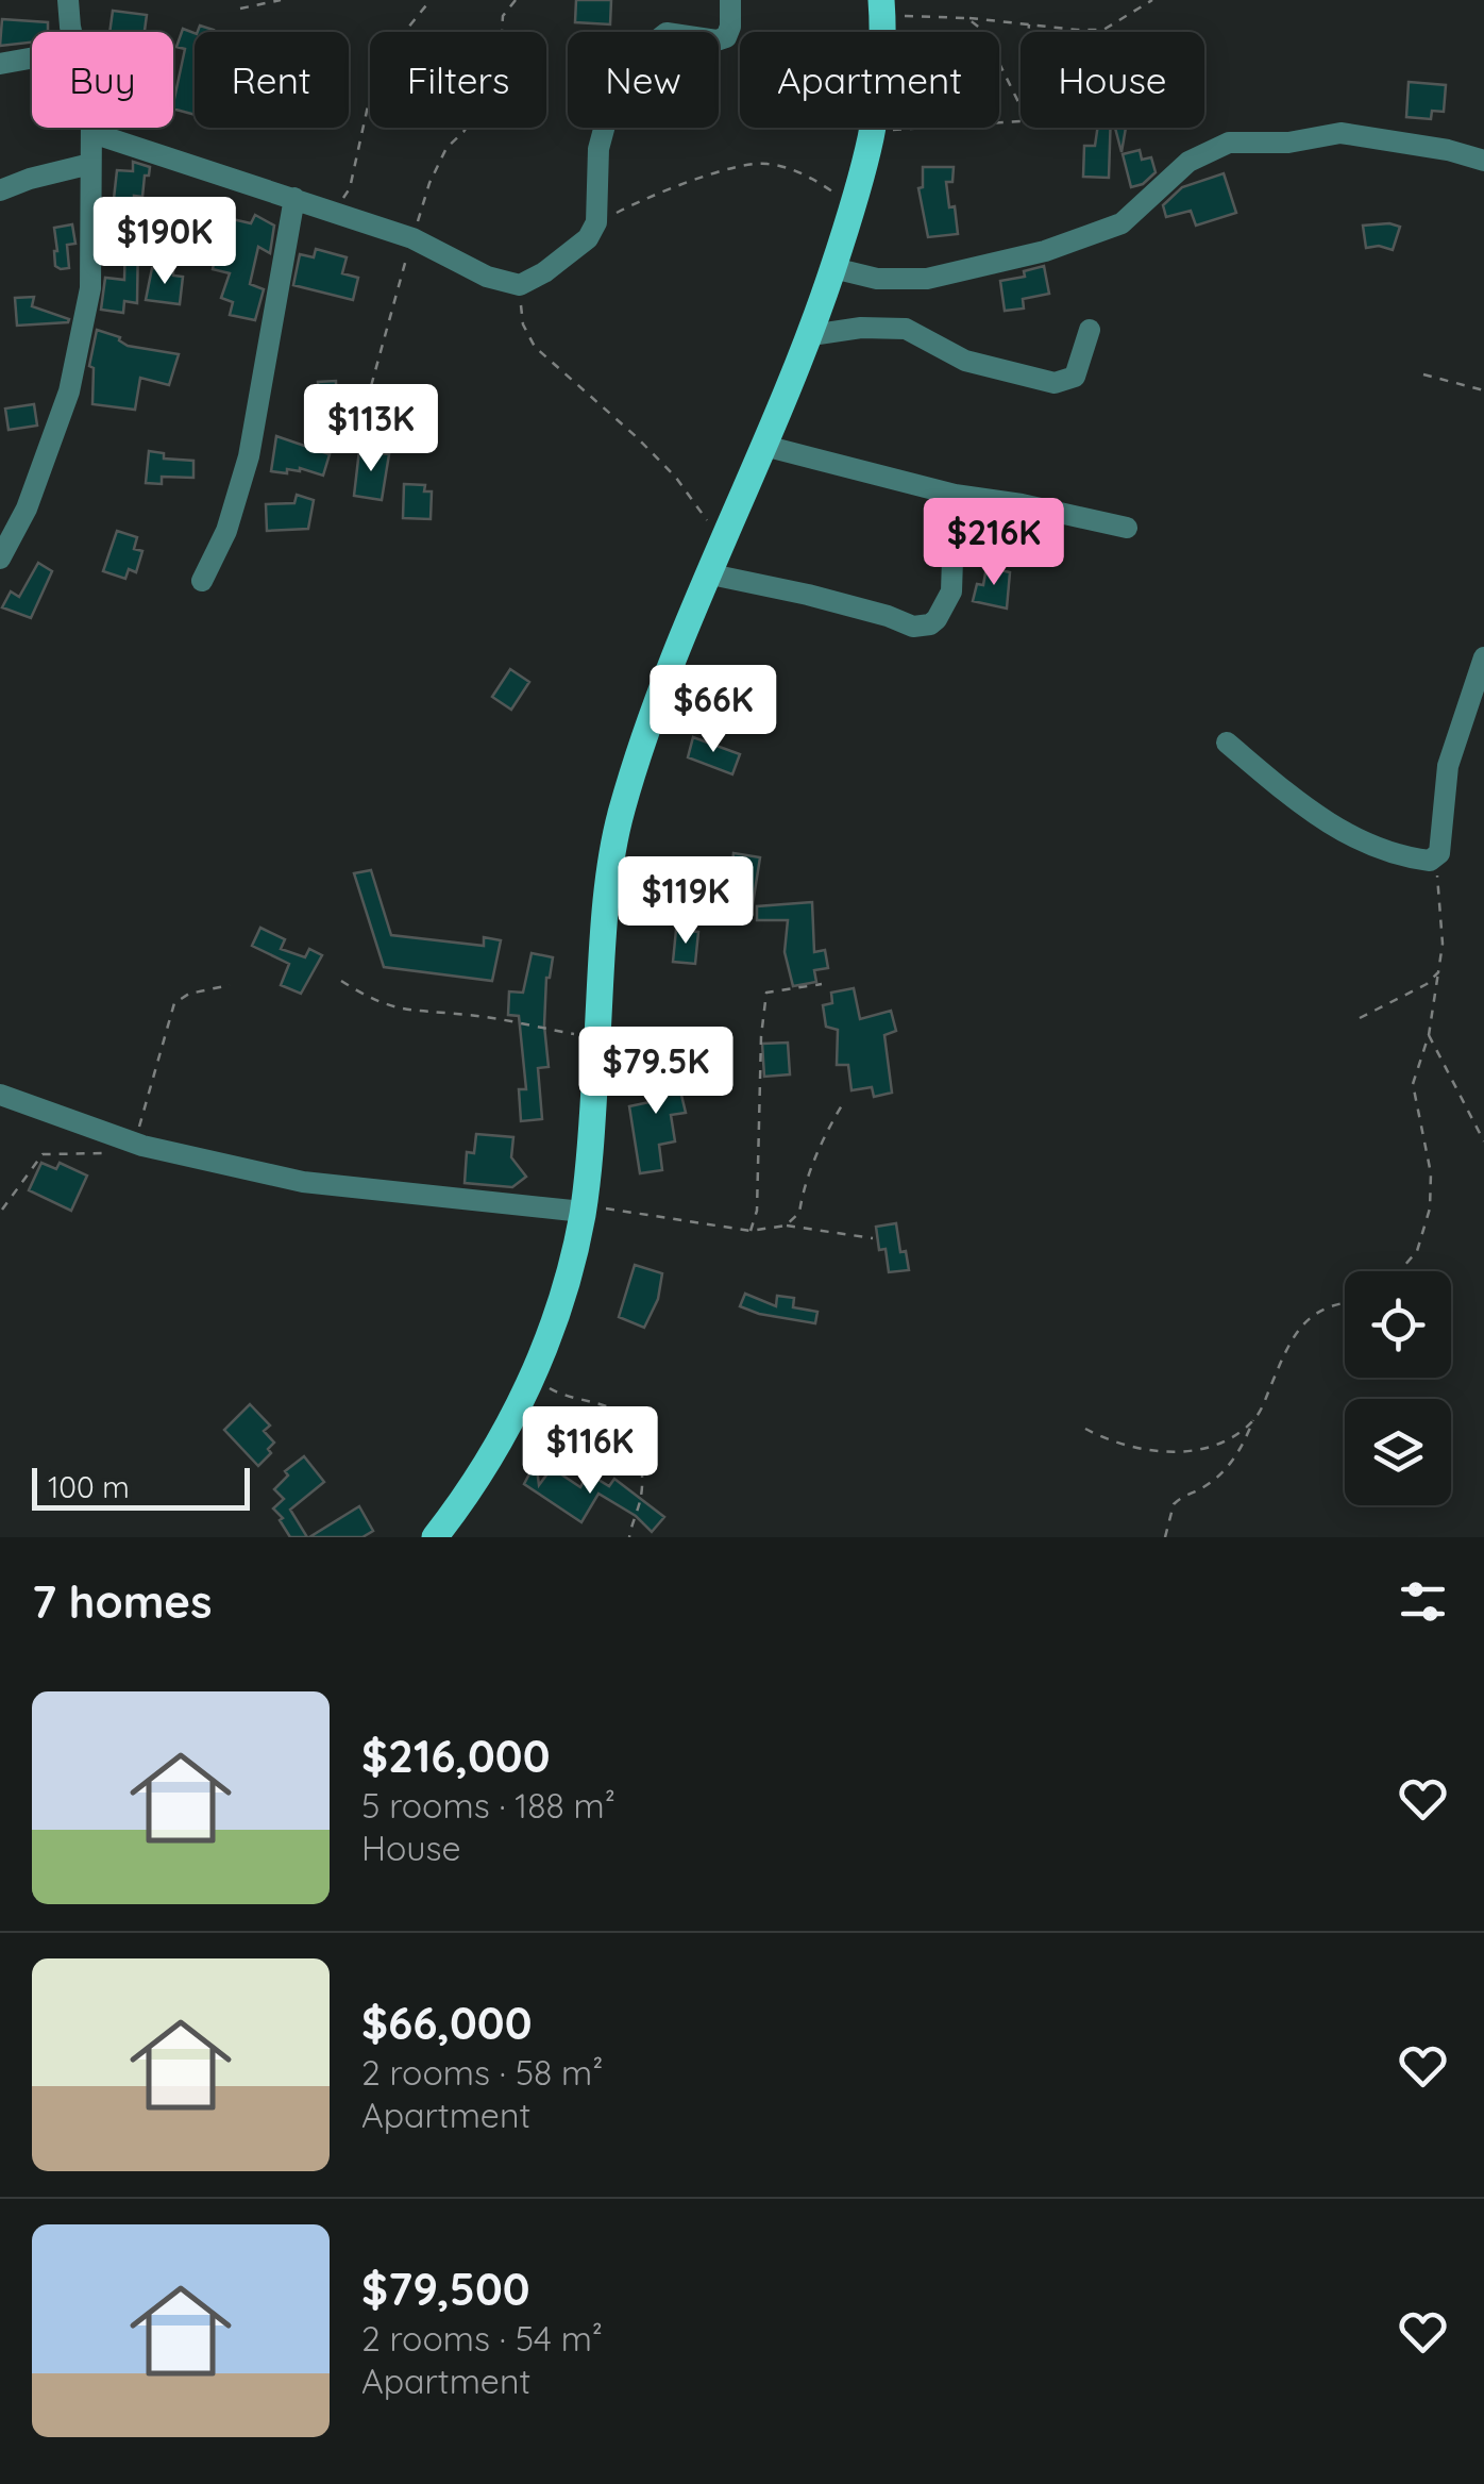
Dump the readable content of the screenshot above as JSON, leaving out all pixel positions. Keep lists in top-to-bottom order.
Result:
{
  "scale_bar": "100 m",
  "page": {
    "chip": [
      "Buy",
      "Rent",
      "Filters",
      "New",
      "Apartment",
      "House"
    ],
    "price": [
      "$190K",
      "$113K",
      "$216K",
      "$66K",
      "$119K",
      "$79.5K",
      "$116K"
    ],
    "scale": "100 m",
    "heading": "7 homes",
    "list": [
      {
        "name": "$216,000",
        "note": "5 rooms · 188 m² · House"
      },
      {
        "name": "$66,000",
        "note": "2 rooms · 58 m² · Apartment"
      },
      {
        "name": "$79,500",
        "note": "2 rooms · 54 m² · Apartment"
      }
    ]
  }
}
